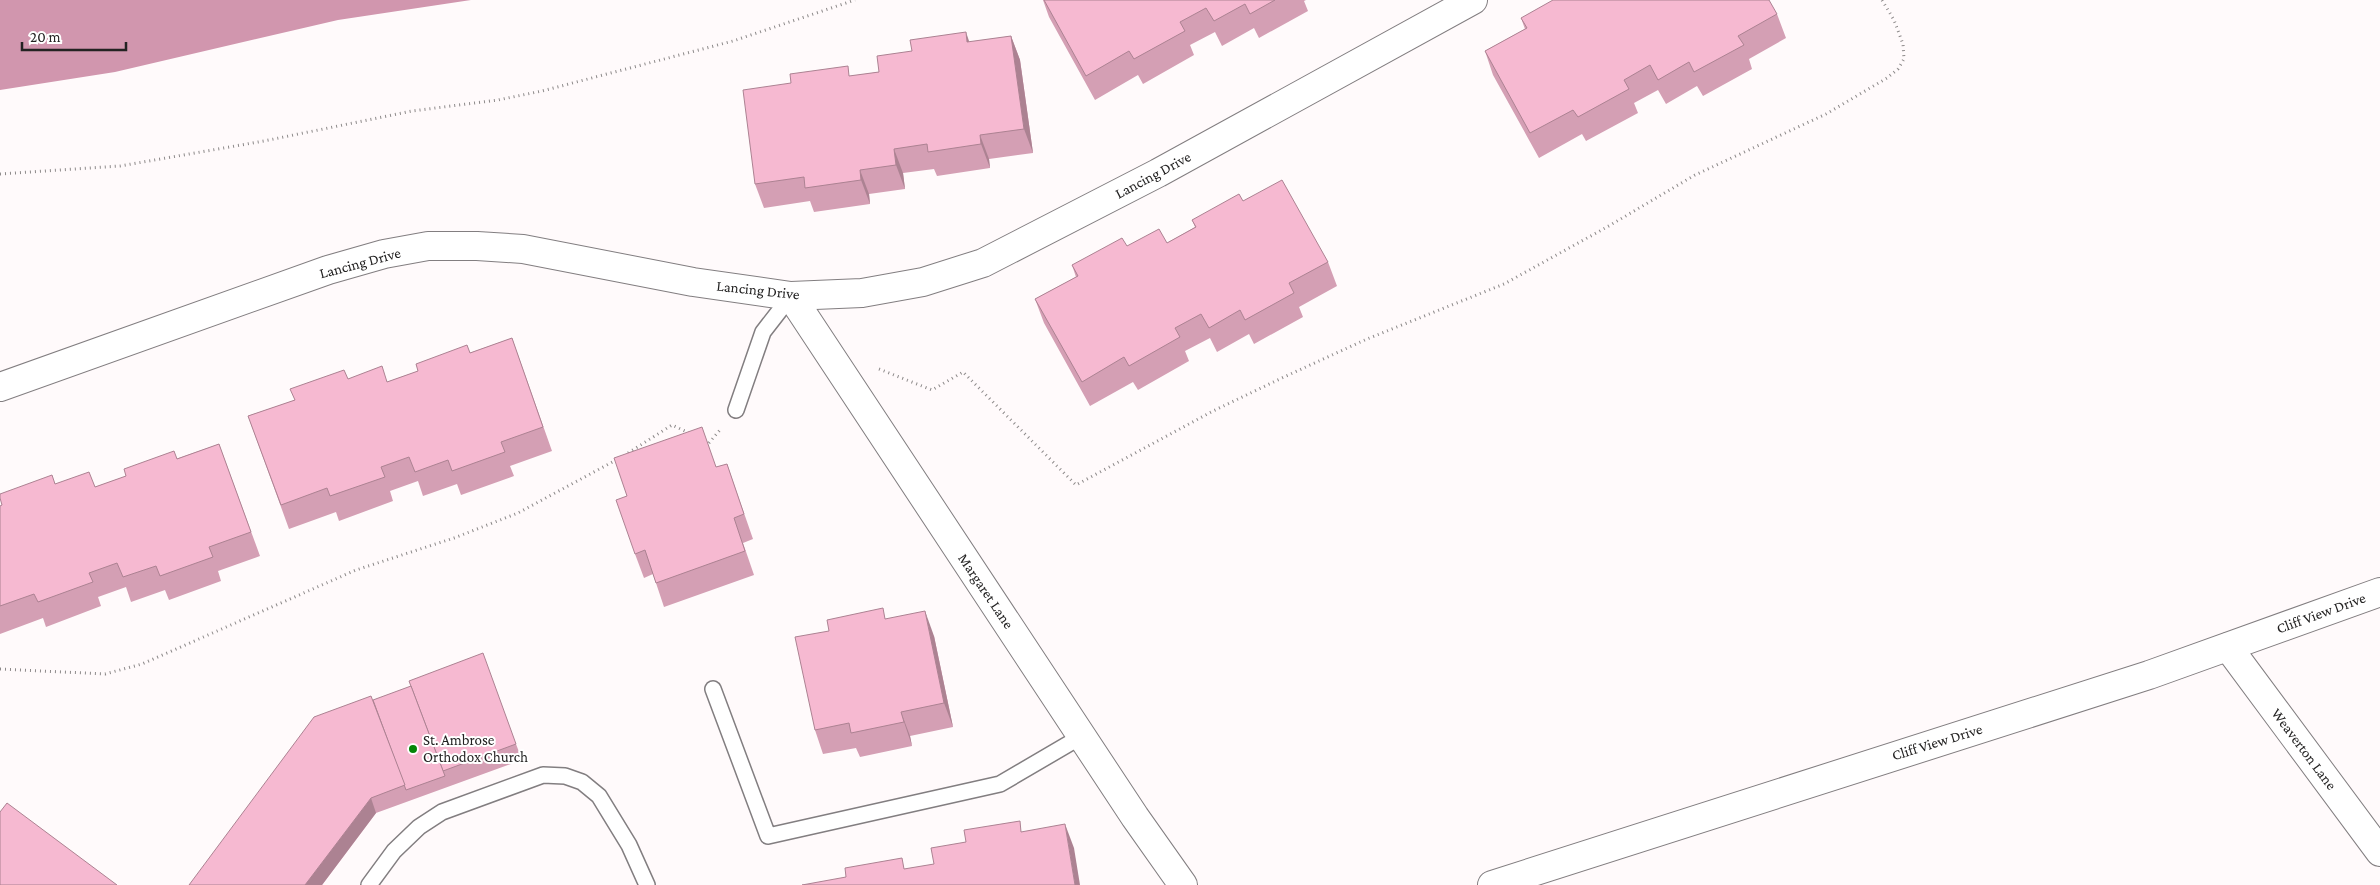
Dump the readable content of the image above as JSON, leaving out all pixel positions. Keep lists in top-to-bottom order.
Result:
{
  "streets": {
    "street": [
      "Lancing Drive",
      "Margaret Lane",
      "Cliff View Drive",
      "Weaverton Lane"
    ]
  },
  "crossings": [
    ["Lancing Drive", "Margaret Lane"],
    ["Cliff View Drive", "Weaverton Lane"]
  ],
  "places": ["St. Ambrose Orthodox Church"],
  "scale_bar": "20 m"
}
